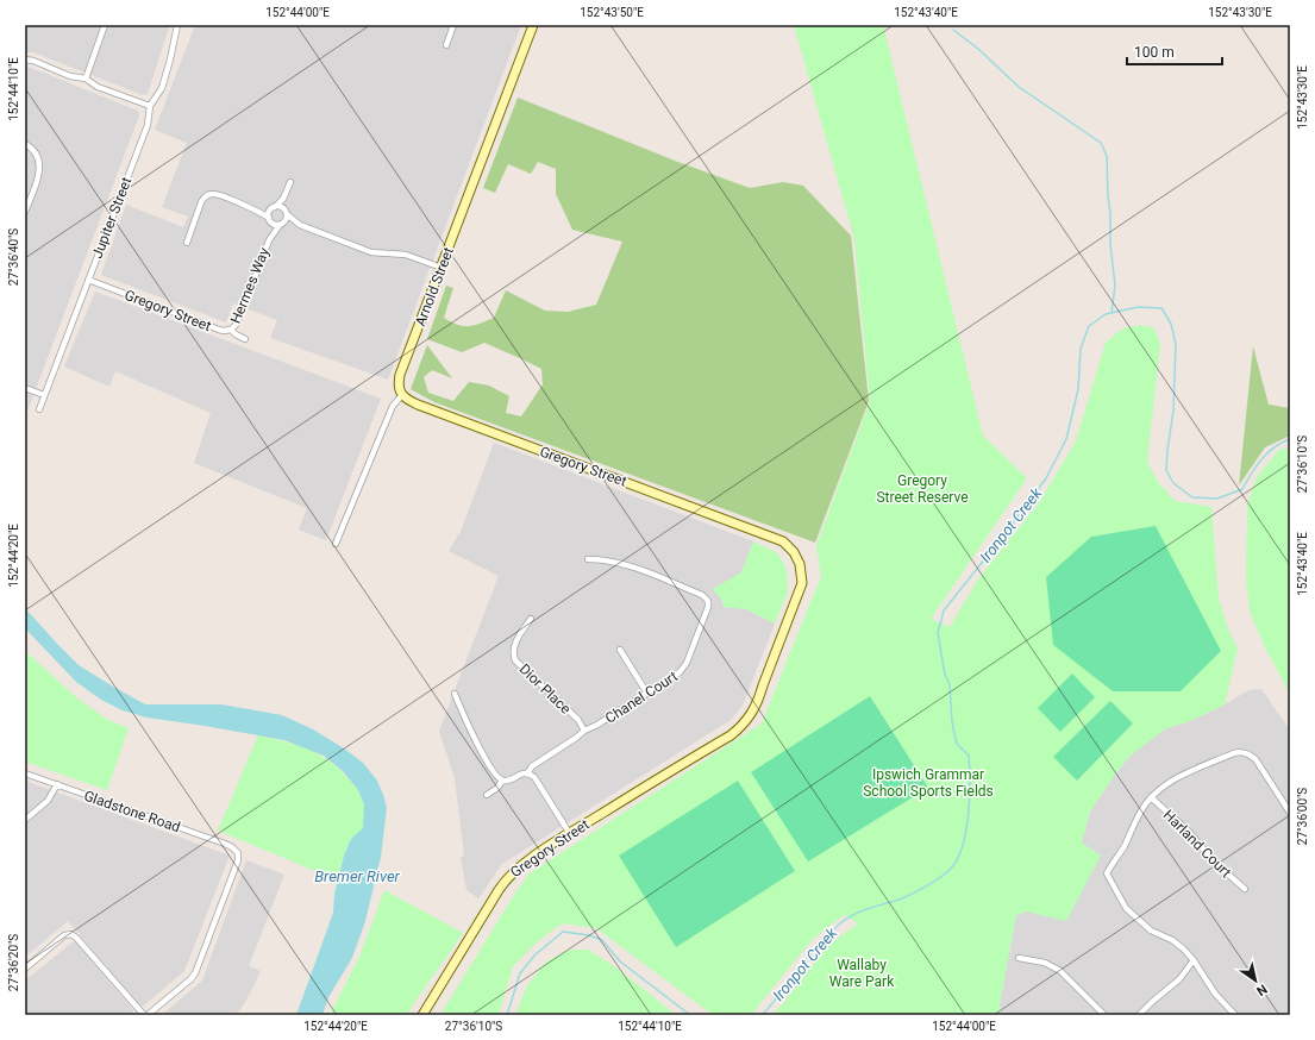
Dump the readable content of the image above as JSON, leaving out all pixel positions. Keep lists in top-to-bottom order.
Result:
{
  "streets": {
    "main road": ["Arnold Street", "Gregory Street"],
    "street": [
      "Jupiter Street",
      "Hermes Way",
      "Dior Place",
      "Chanel Court",
      "Gladstone Road",
      "Harland Court"
    ]
  },
  "crossings": [
    ["Jupiter Street", "Gregory Street"],
    ["Hermes Way", "Gregory Street"],
    ["Arnold Street", "Gregory Street"],
    ["Dior Place", "Chanel Court"]
  ],
  "water": ["Ironpot Creek", "Bremer River"],
  "parks": ["Gregory Street Reserve", "Ipswich Grammar School Sports Fields", "Wallaby Ware Park"],
  "scale_bar": "100 m",
  "north": "bottom right",
  "coordinates": [
    "152°44'00\"E",
    "152°43'50\"E",
    "152°43'40\"E",
    "152°43'30\"E",
    "152°44'10\"E",
    "27°36'40\"S",
    "27°36'10\"S",
    "152°44'20\"E",
    "27°36'00\"S",
    "27°36'20\"S"
  ]
}
